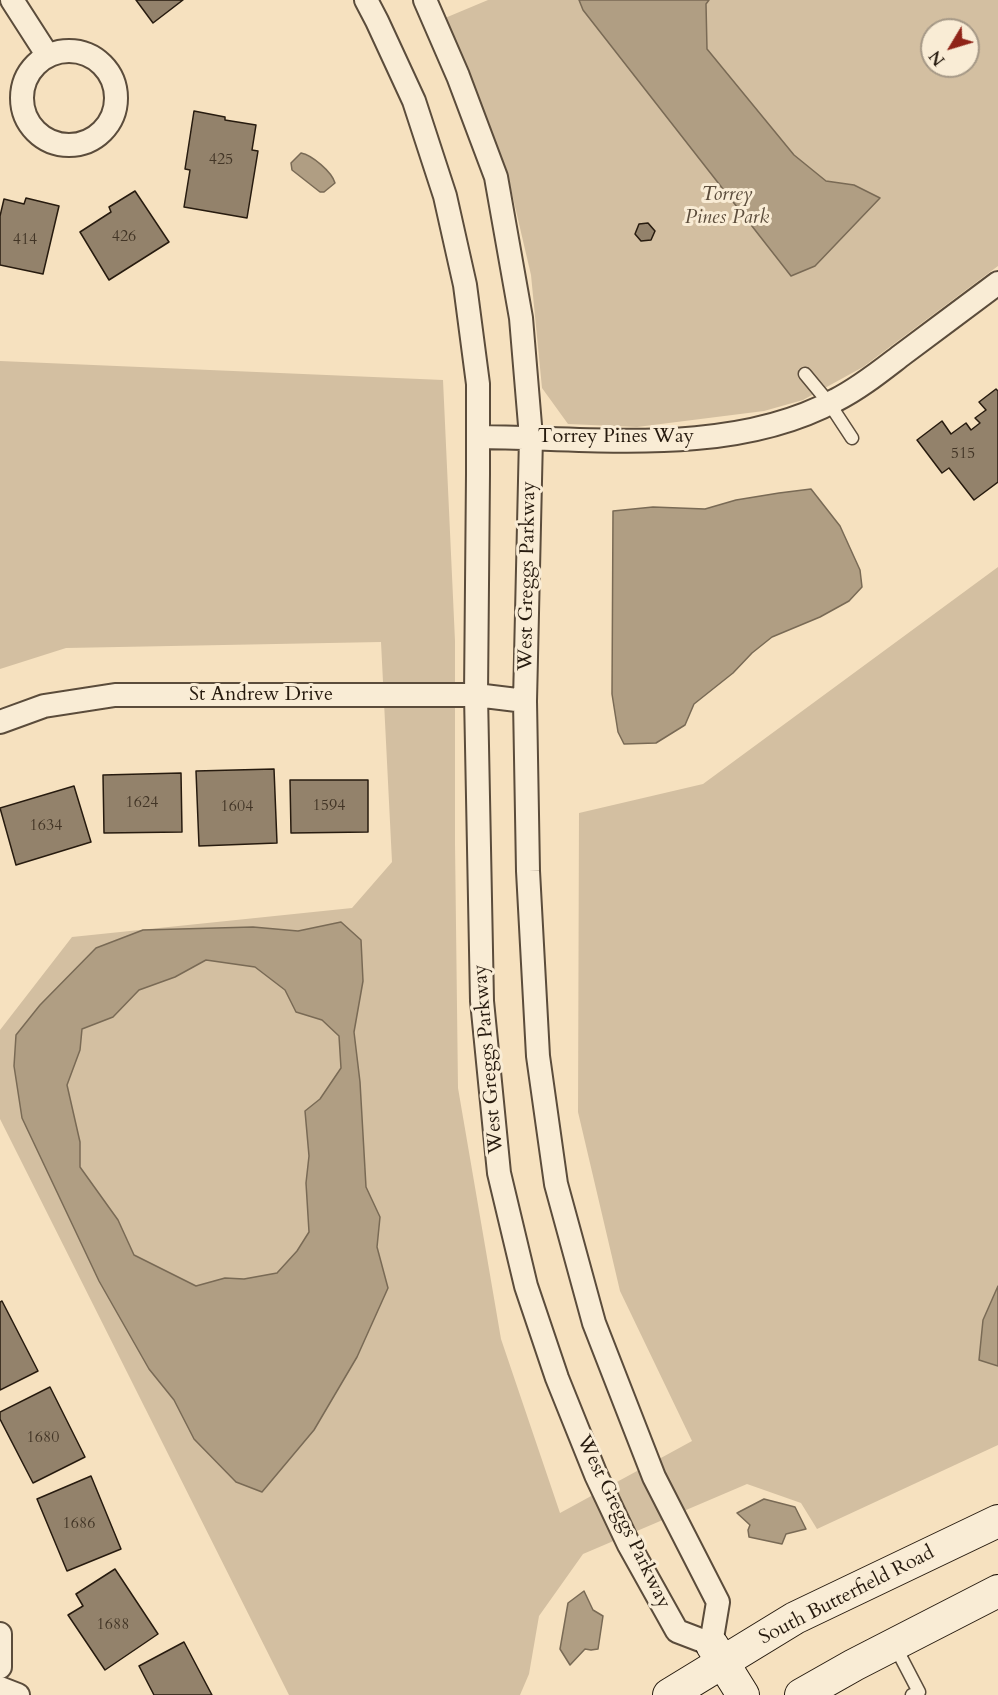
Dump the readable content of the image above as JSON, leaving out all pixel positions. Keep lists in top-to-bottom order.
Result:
{
  "streets": {
    "main road": ["South Butterfield Road"],
    "street": ["Torrey Pines Way", "West Greggs Parkway", "St Andrew Drive"]
  },
  "crossings": [
    ["Torrey Pines Way", "West Greggs Parkway"],
    ["West Greggs Parkway", "St Andrew Drive"],
    ["West Greggs Parkway", "South Butterfield Road"]
  ],
  "parks": ["Torrey Pines Park"],
  "house_numbers": [
    "425",
    "426",
    "414",
    "515",
    "1624",
    "1594",
    "1604",
    "1634",
    "1680",
    "1686",
    "1688"
  ],
  "north": "bottom left"
}
